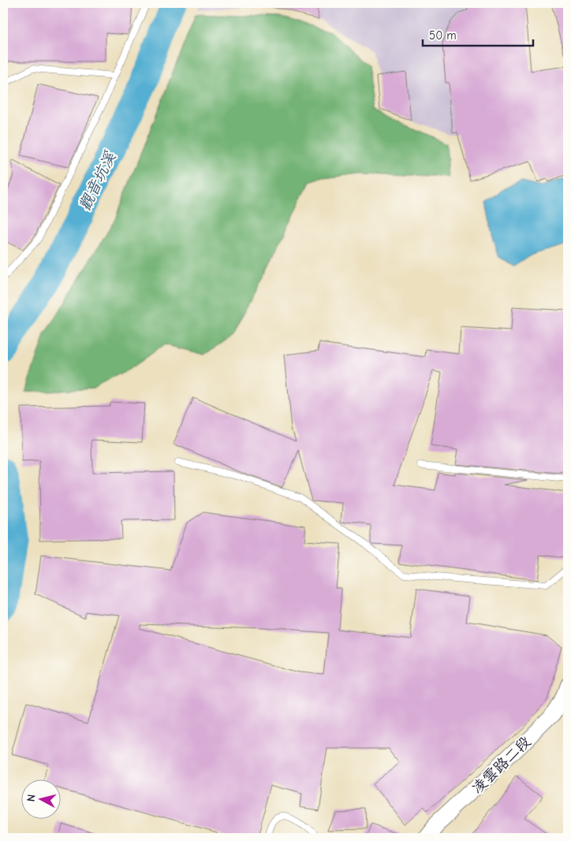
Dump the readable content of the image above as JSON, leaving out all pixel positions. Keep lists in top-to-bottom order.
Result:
{
  "streets": {
    "street": ["凌雲路二段"]
  },
  "water": ["觀音坑溪"],
  "scale_bar": "50 m",
  "north": "left"
}
